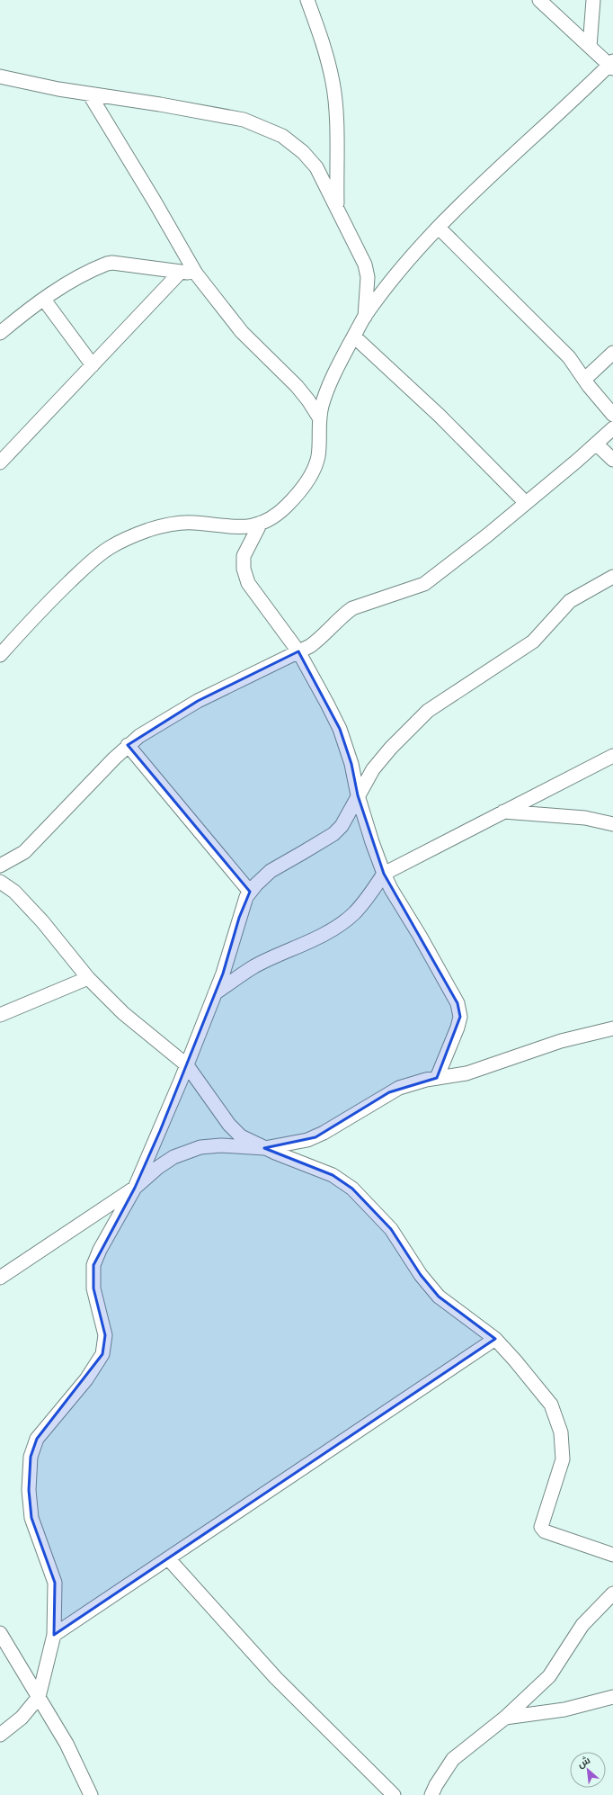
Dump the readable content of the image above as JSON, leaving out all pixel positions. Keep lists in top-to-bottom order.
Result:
{
  "north": "top left"
}
